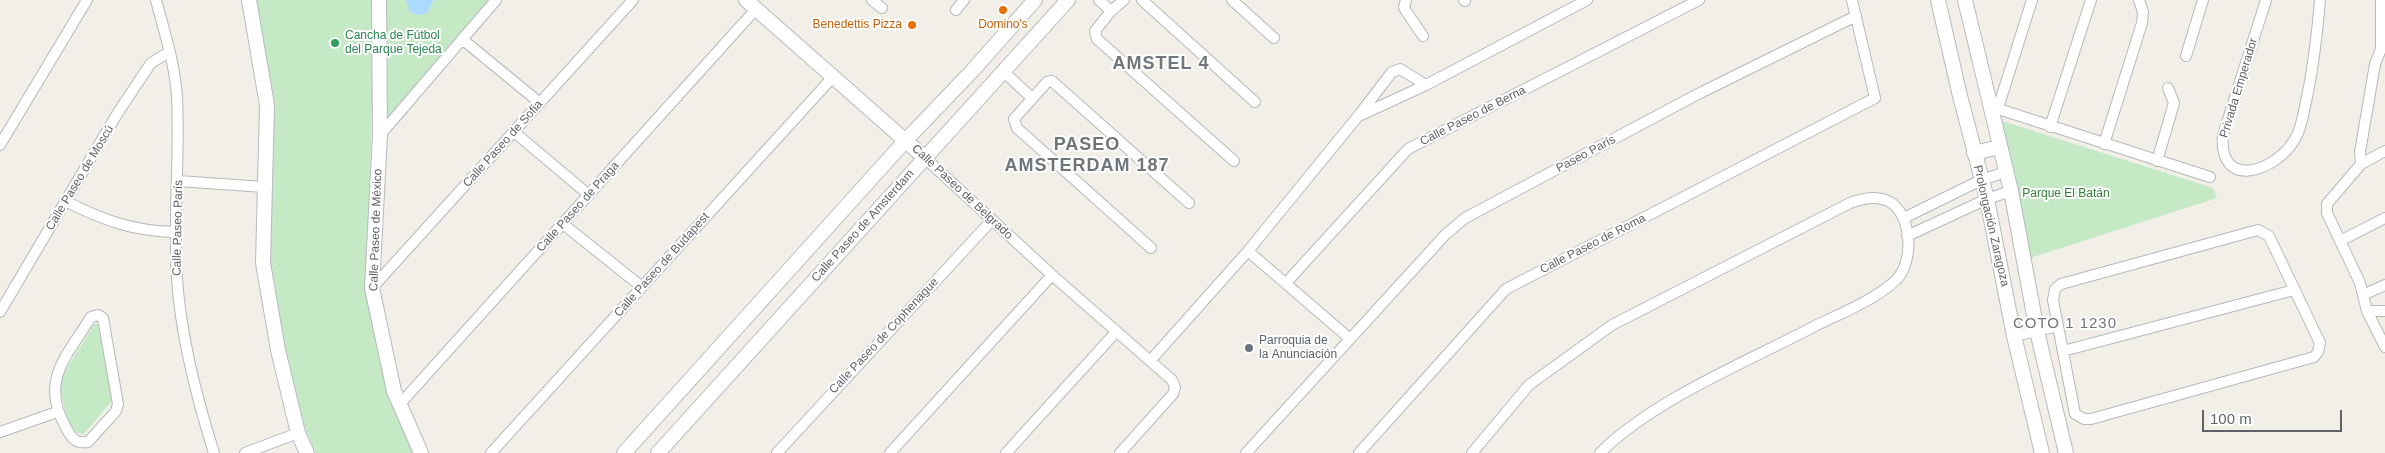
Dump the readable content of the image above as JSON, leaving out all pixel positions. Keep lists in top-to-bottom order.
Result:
{
  "streets": {
    "main road": [
      "Calle Paseo de Belgrado",
      "Calle Paseo de Amsterdam",
      "Prolongación Zaragoza",
      "Calle Paseo de México"
    ],
    "street": [
      "Privada Emperador",
      "Calle Paseo de Berna",
      "Calle Paseo de Sofia",
      "Paseo París",
      "Calle Paseo de Moscú",
      "Calle Paseo de Praga",
      "Calle Paseo París",
      "Calle Paseo de Roma",
      "Calle Paseo de Budapest",
      "Calle Paseo de Cophenague"
    ]
  },
  "crossings": [
    ["Calle Paseo de Sofia", "Calle Paseo de México"],
    ["Paseo París", "Calle Paseo de Roma"],
    ["Calle Paseo de Moscú", "Calle Paseo París"],
    ["Calle Paseo de Belgrado", "Calle Paseo de Praga"],
    ["Calle Paseo de Belgrado", "Calle Paseo de Amsterdam"],
    ["Calle Paseo de Belgrado", "Calle Paseo de Budapest"],
    ["Calle Paseo de Belgrado", "Calle Paseo de Cophenague"],
    ["Calle Paseo de Praga", "Calle Paseo de México"]
  ],
  "districts": ["AMSTEL 4", "PASEO AMSTERDAM 187", "COTO 1 1230"],
  "parks": ["Parque El Batán"],
  "places": [
    "Domino's",
    "Benedettis Pizza",
    "Cancha de Fútbol del Parque Tejeda",
    "Parroquia de la Anunciación"
  ],
  "scale_bar": "100 m"
}
